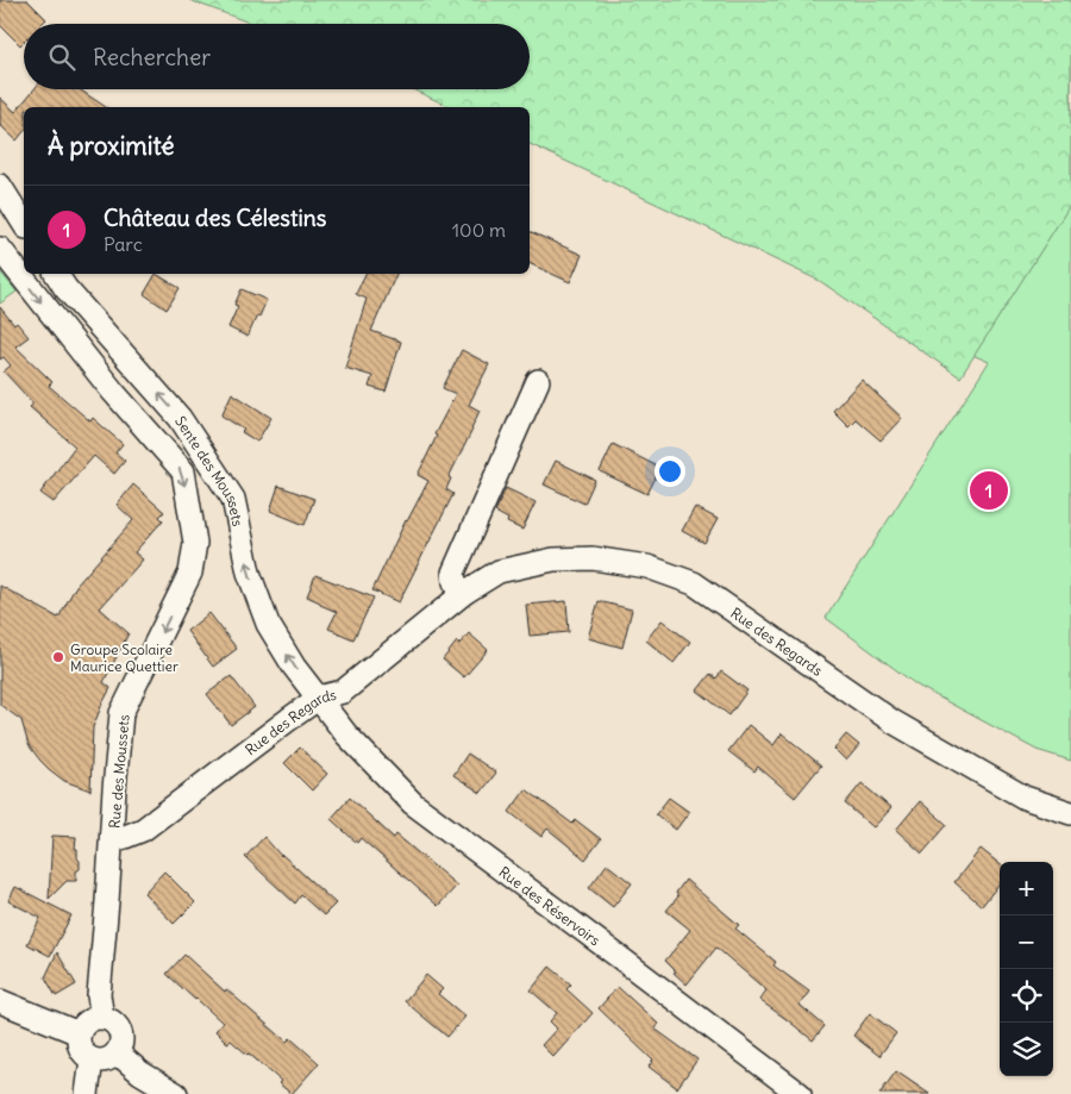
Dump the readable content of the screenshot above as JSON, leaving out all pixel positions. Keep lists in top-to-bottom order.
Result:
{
  "streets": {
    "street": [
      "Sente des Moussets",
      "Rue des Regards",
      "Rue des Moussets",
      "Rue des Réservoirs"
    ]
  },
  "crossings": [
    ["Sente des Moussets", "Rue des Regards"],
    ["Sente des Moussets", "Rue des Réservoirs"],
    ["Rue des Regards", "Rue des Moussets"],
    ["Rue des Regards", "Rue des Réservoirs"]
  ],
  "one_way": ["Sente des Moussets", "Rue des Moussets"],
  "places": ["Groupe Scolaire Maurice Quettier"],
  "page": {
    "search": "Rechercher",
    "heading": "À proximité",
    "list": [
      {
        "mark": "1",
        "name": "Château des Célestins",
        "note": "Parc",
        "value": "100 m"
      }
    ],
    "pins": "1",
    "map_buttons": ["+", "−"]
  }
}
